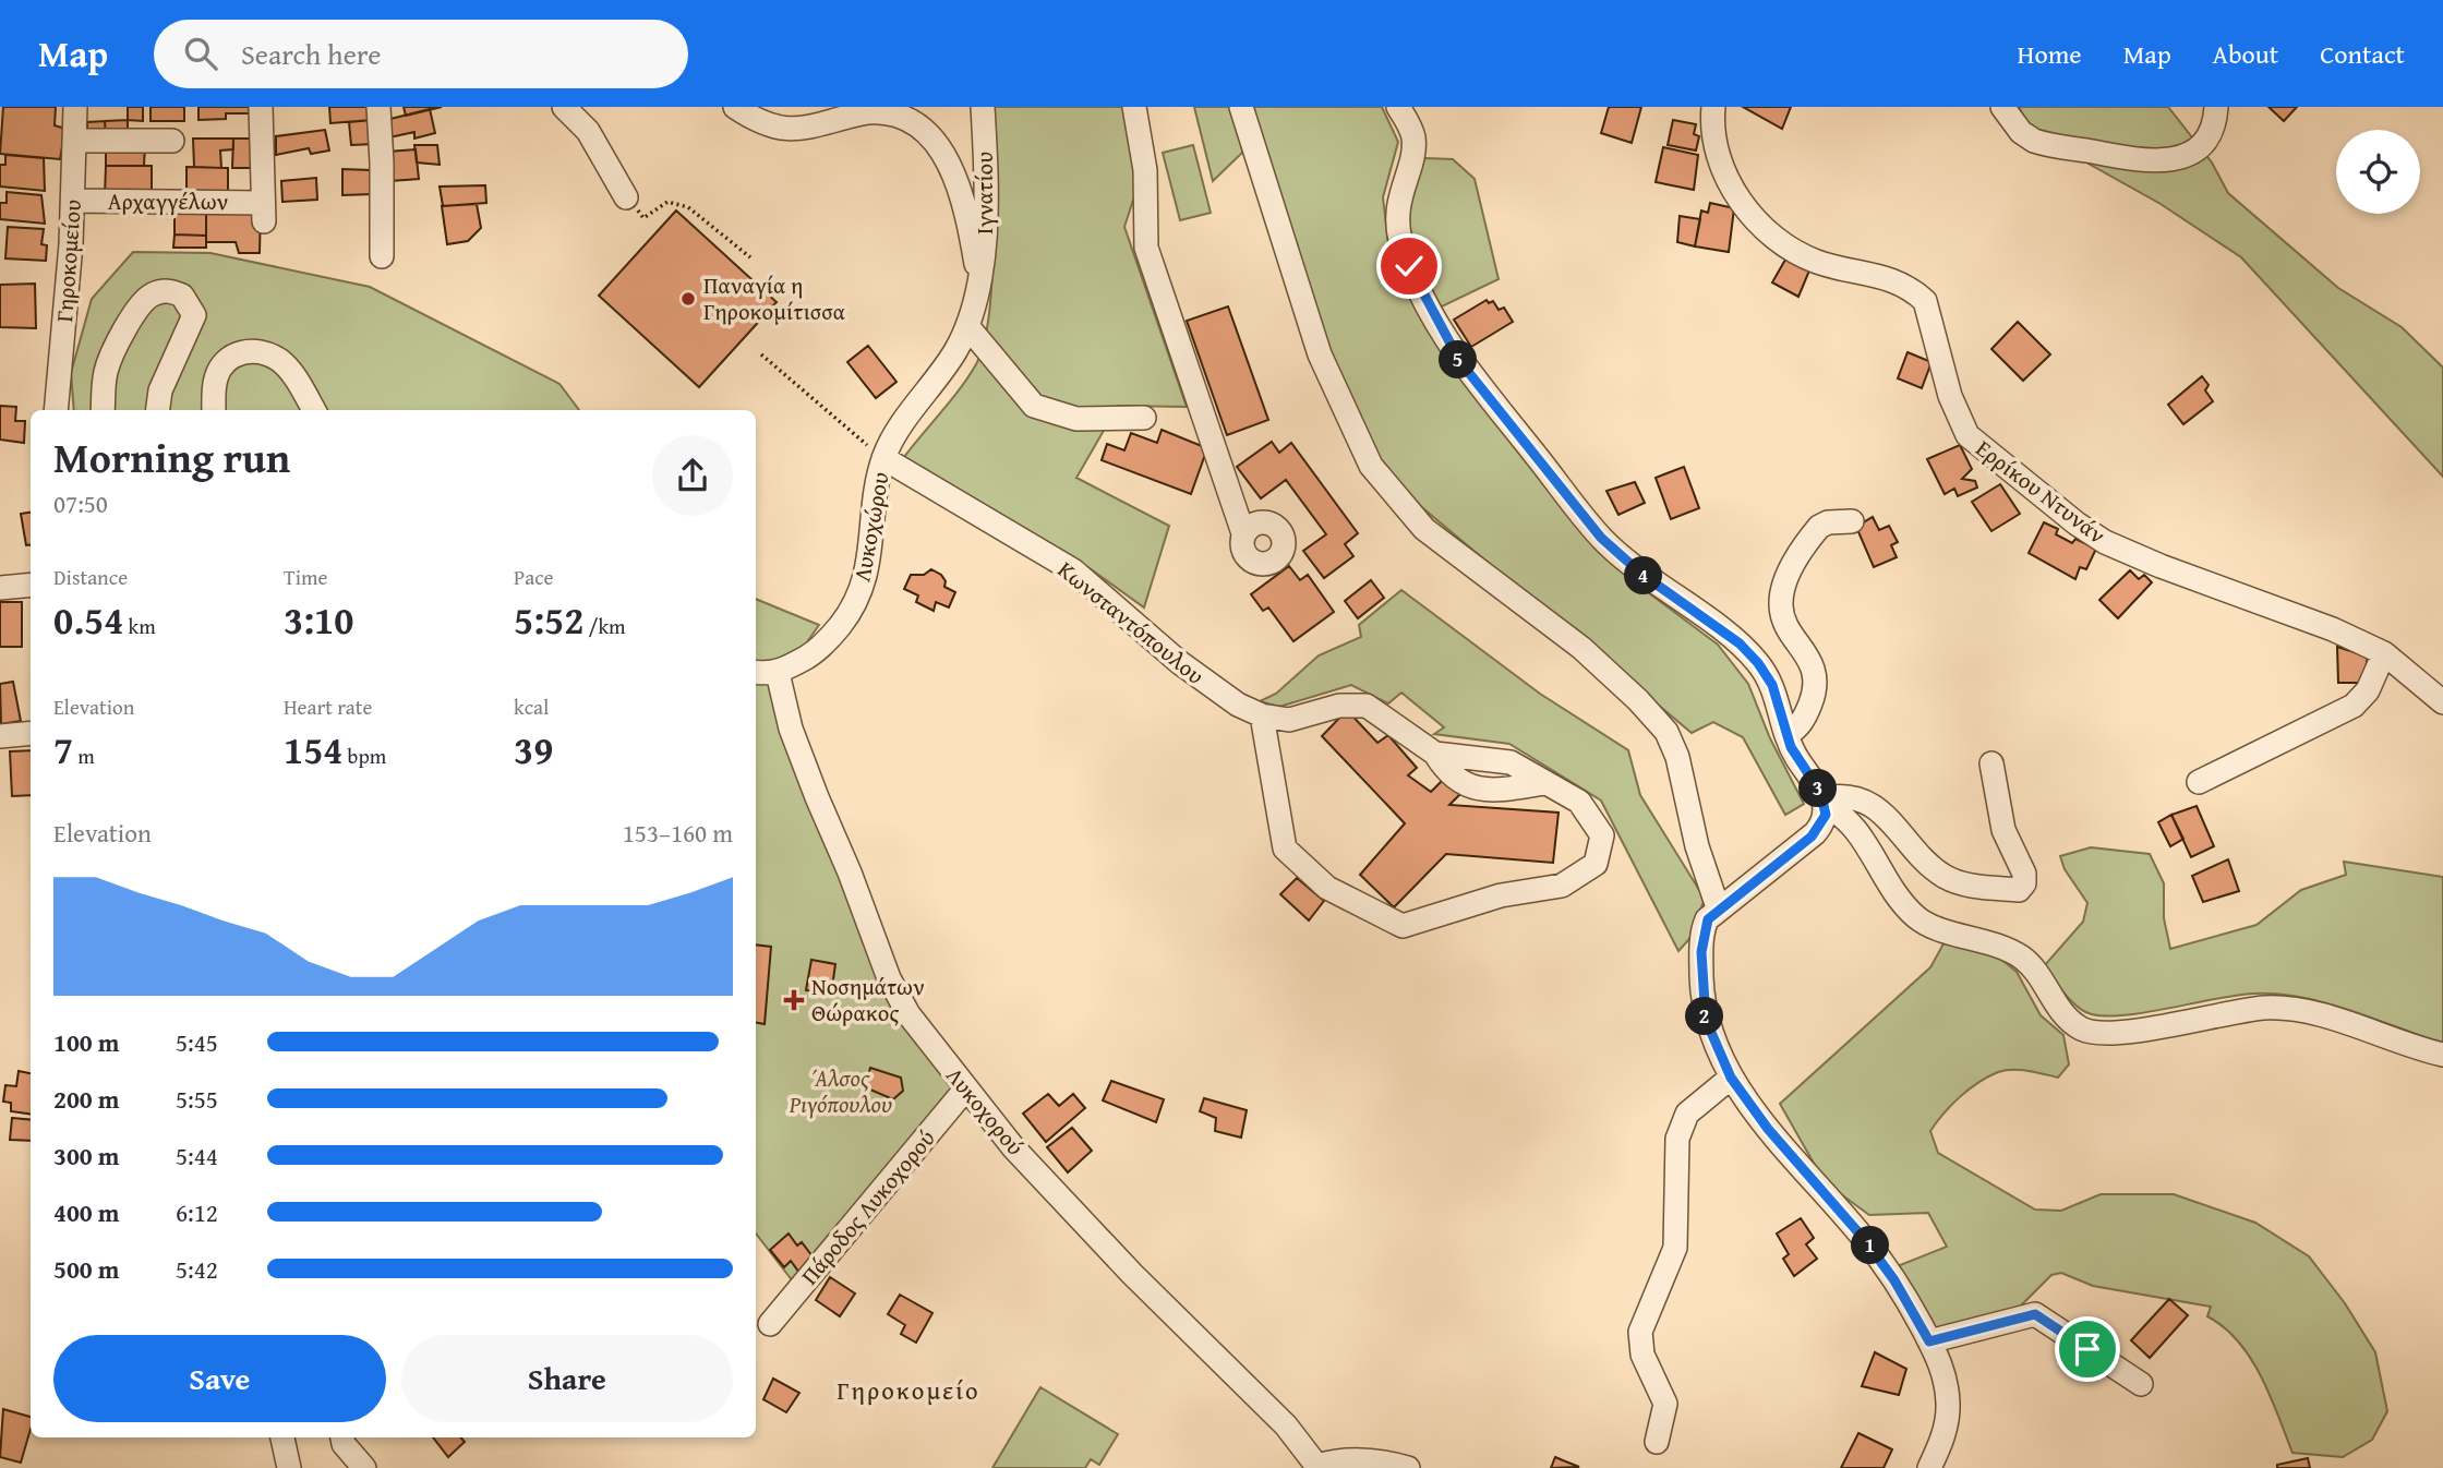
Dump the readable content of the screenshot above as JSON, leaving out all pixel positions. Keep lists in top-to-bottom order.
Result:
{
  "streets": {
    "street": [
      "Ιγνατίου",
      "Αρχαγγέλων",
      "Γηροκομείου",
      "Ερρίκου Ντυνάν",
      "Λυκοχώρου",
      "Κωνσταντόπουλου",
      "Λυκοχορού",
      "Πάροδος Λυκοχορού"
    ]
  },
  "crossings": [
    ["Ιγνατίου", "Λυκοχώρου"],
    ["Αρχαγγέλων", "Γηροκομείου"],
    ["Λυκοχώρου", "Κωνσταντόπουλου"],
    ["Λυκοχώρου", "Λυκοχορού"],
    ["Λυκοχορού", "Πάροδος Λυκοχορού"]
  ],
  "districts": ["Γηροκομείο"],
  "parks": ["Άλσος Ριγόπουλου"],
  "places": {
    "other": ["Παναγία η Γηροκομίτισσα"],
    "health": ["Νοσημάτων Θώρακος"]
  },
  "page": {
    "header": "Map",
    "search": "Search here",
    "nav": [
      "Home",
      "Map",
      "About",
      "Contact"
    ],
    "pins": [
      "5",
      "4",
      "3",
      "2",
      "1"
    ],
    "heading": ["Morning run", "07:50"],
    "stats": [
      ["Distance", "0.54 km"],
      ["Time", "3:10"],
      ["Pace", "5:52 /km"],
      ["Elevation", "7 m"],
      ["Heart rate", "154 bpm"],
      ["kcal", "39"]
    ],
    "chart": ["Elevation", "153–160 m"],
    "list": [
      {
        "name": "100 m",
        "note": "5:45"
      },
      {
        "name": "200 m",
        "note": "5:55"
      },
      {
        "name": "300 m",
        "note": "5:44"
      },
      {
        "name": "400 m",
        "note": "6:12"
      },
      {
        "name": "500 m",
        "note": "5:42"
      }
    ],
    "buttons": ["Save", "Share"]
  }
}
